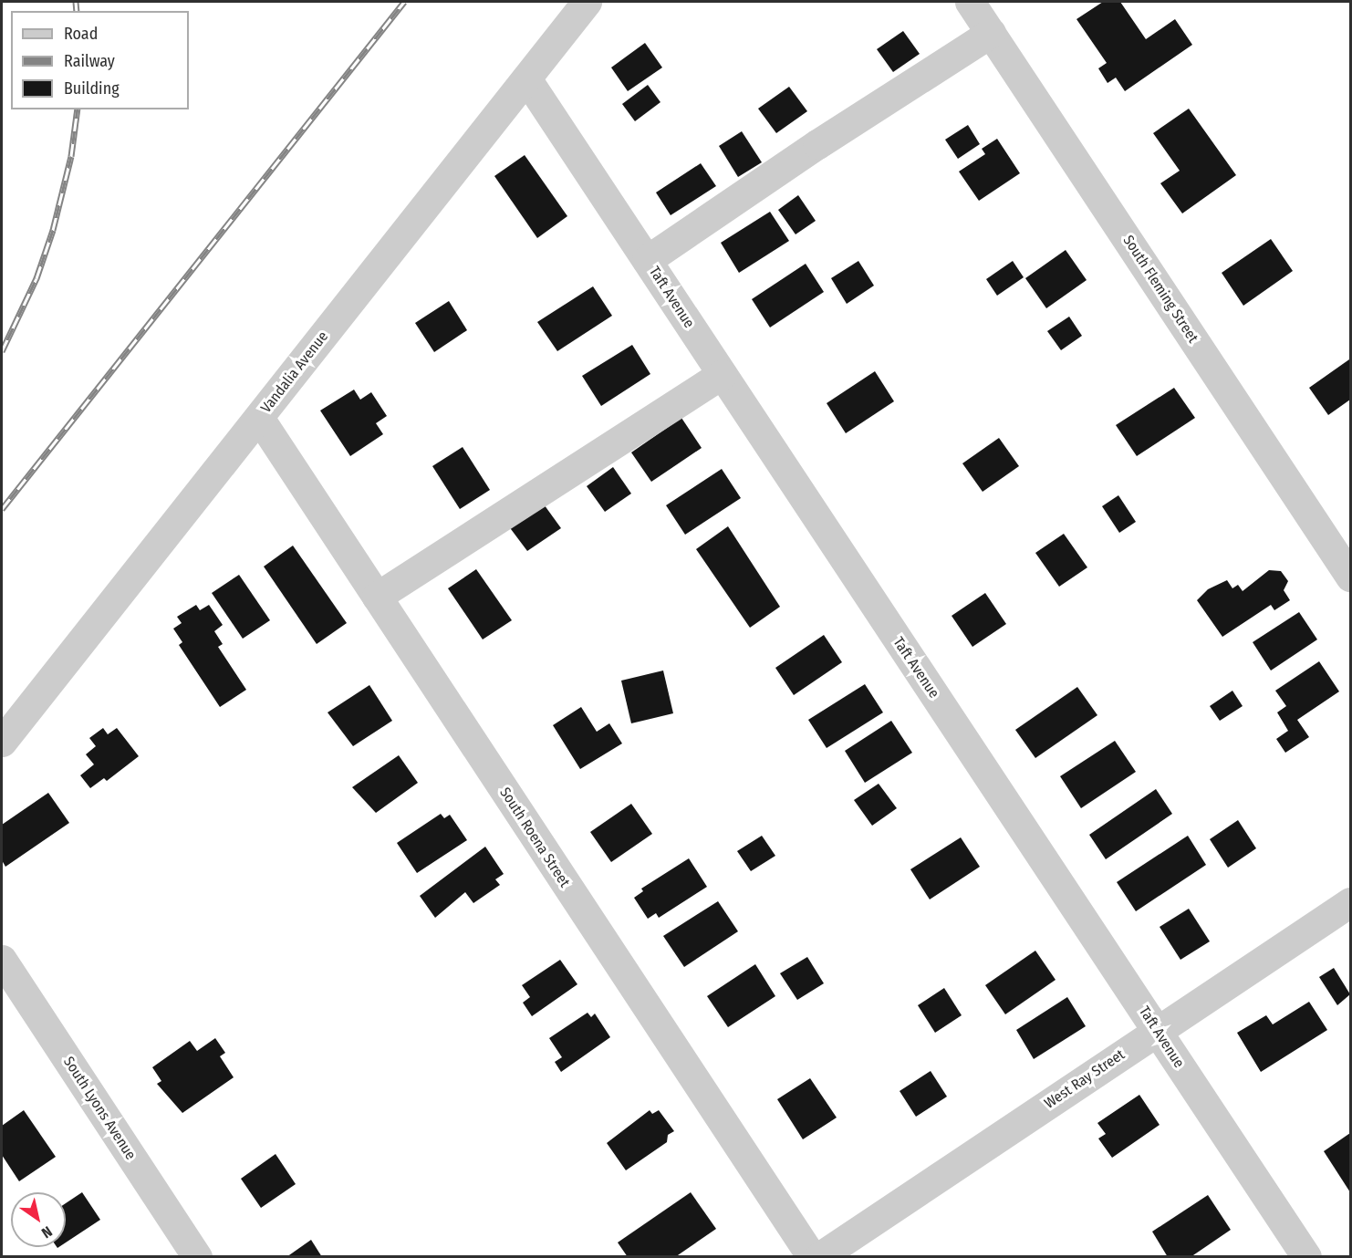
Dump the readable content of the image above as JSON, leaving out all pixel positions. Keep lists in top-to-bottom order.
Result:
{
  "streets": {
    "street": [
      "South Fleming Street",
      "Taft Avenue",
      "Vandalia Avenue",
      "South Roena Street",
      "West Ray Street",
      "South Lyons Avenue"
    ]
  },
  "crossings": [
    ["Taft Avenue", "Vandalia Avenue"],
    ["Taft Avenue", "West Ray Street"],
    ["Vandalia Avenue", "South Roena Street"]
  ],
  "legend": ["Road", "Railway", "Building"],
  "north": "bottom right"
}
